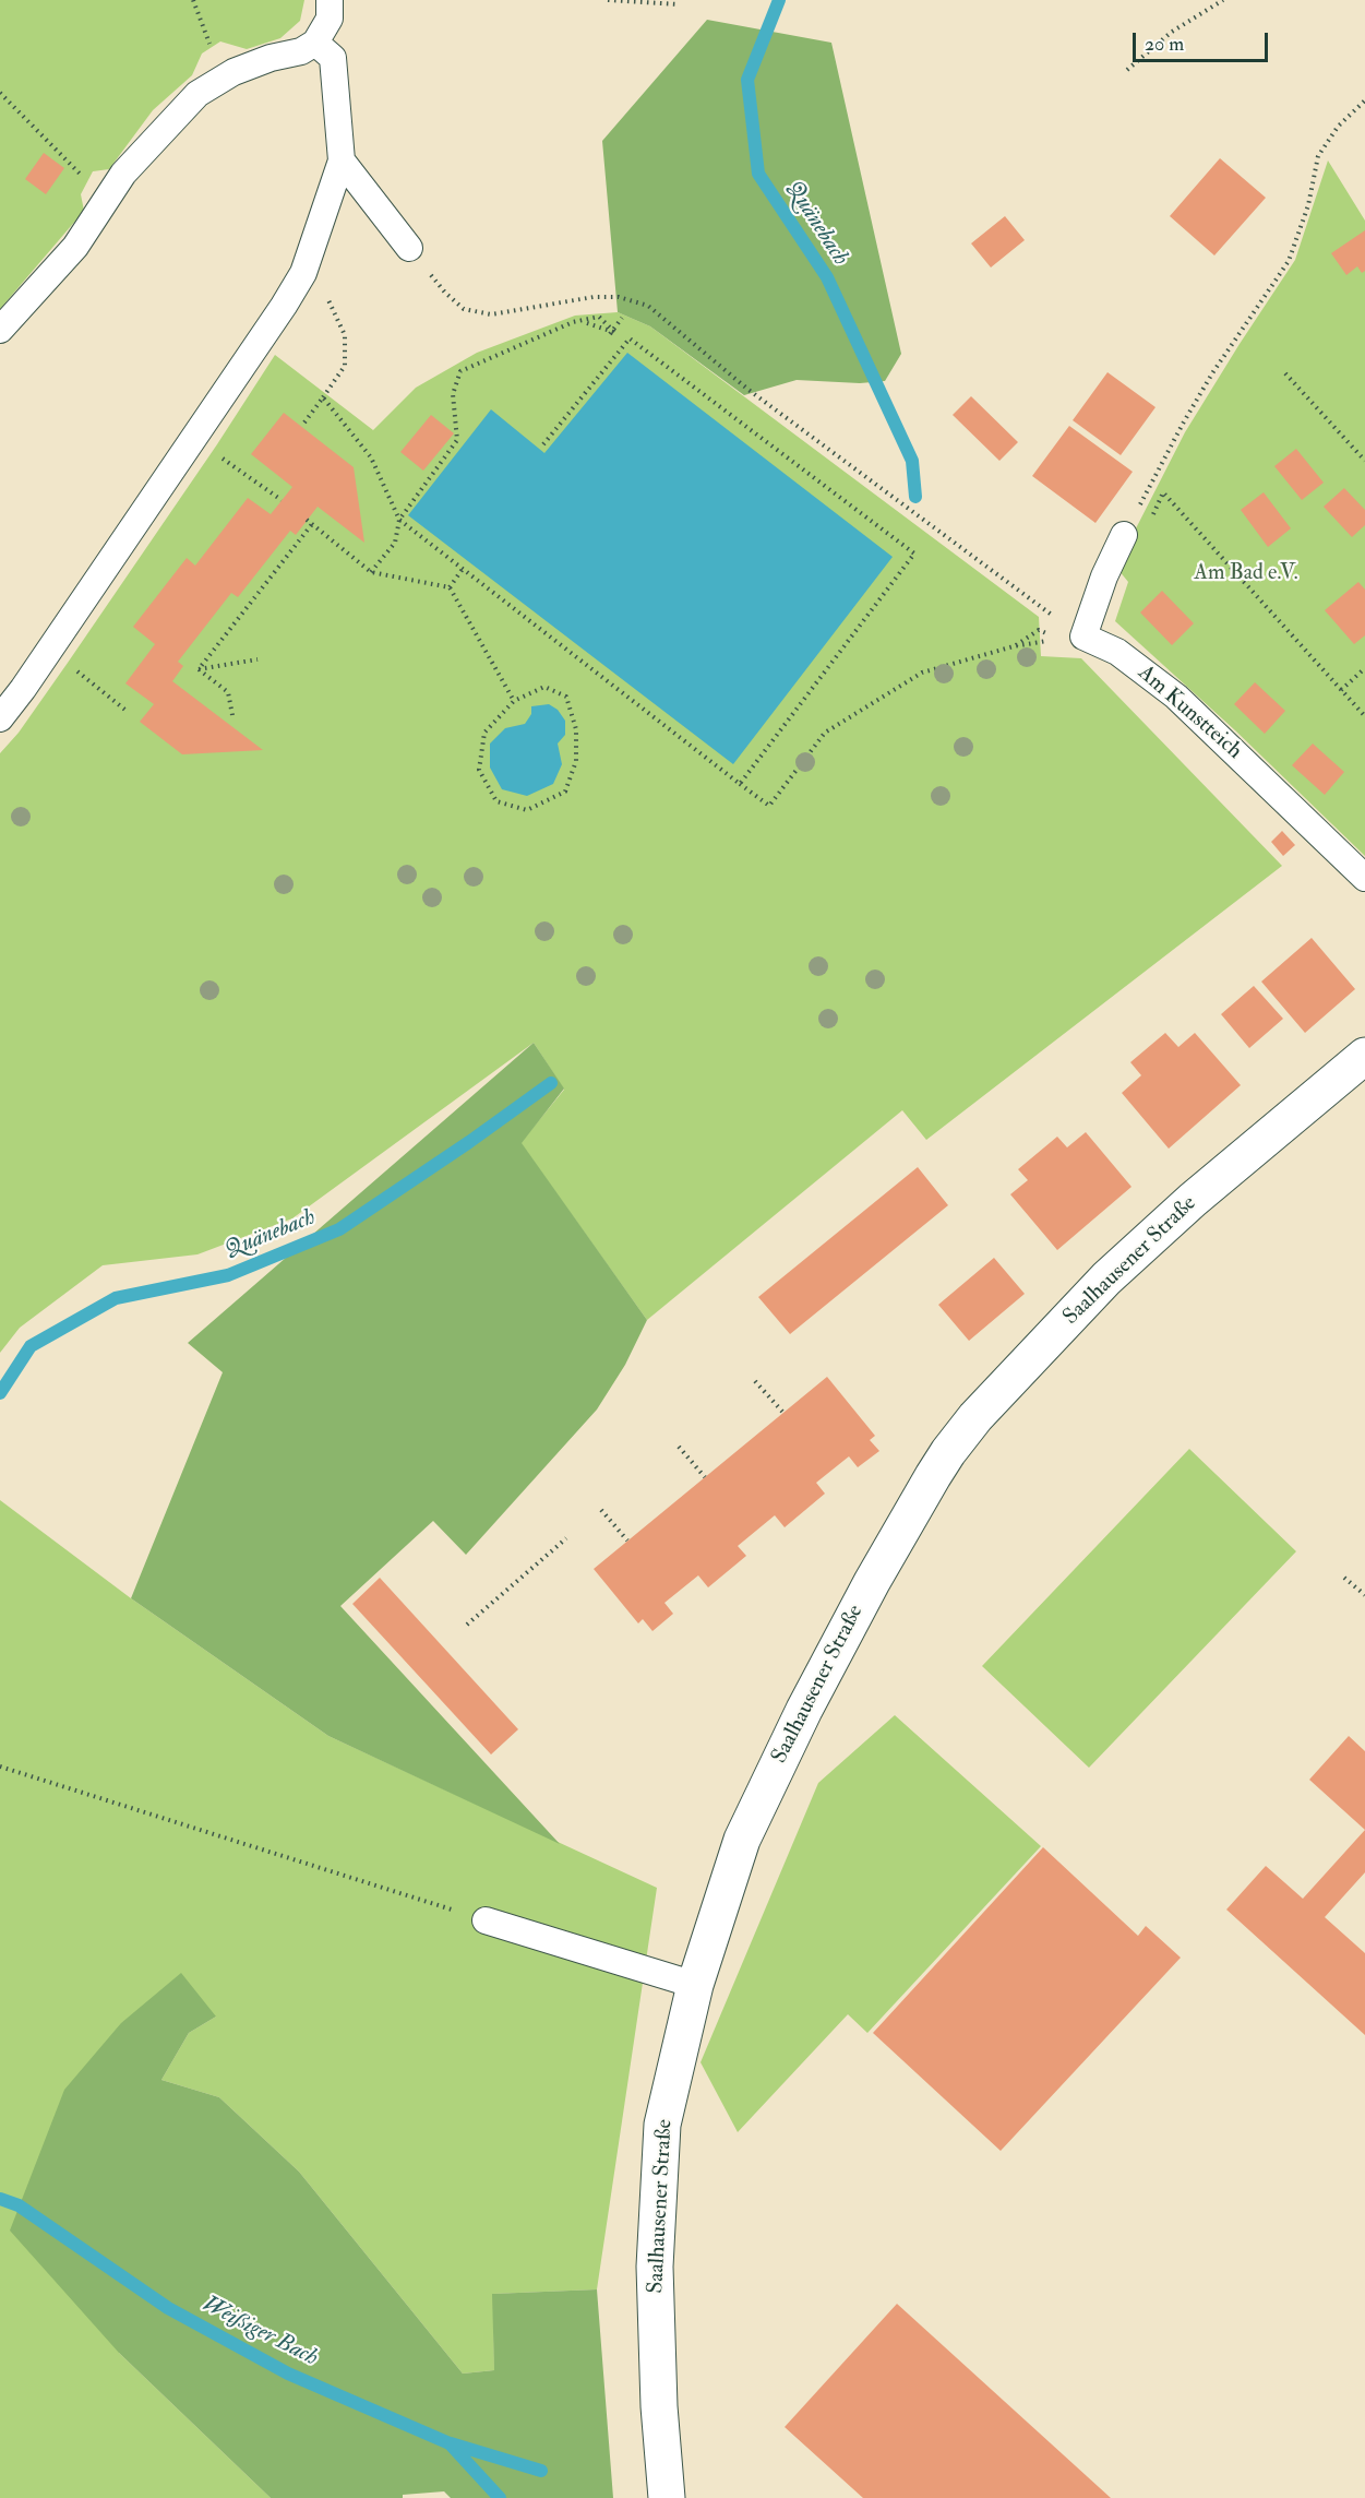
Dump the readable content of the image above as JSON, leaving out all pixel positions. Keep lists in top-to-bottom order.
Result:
{
  "streets": {
    "street": ["Saalhausener Straße"],
    "lane": ["Am Kunstteich"]
  },
  "water": ["Quänebach", "Weißiger Bach"],
  "parks": ["Am Bad e.V."],
  "scale_bar": "20 m"
}
